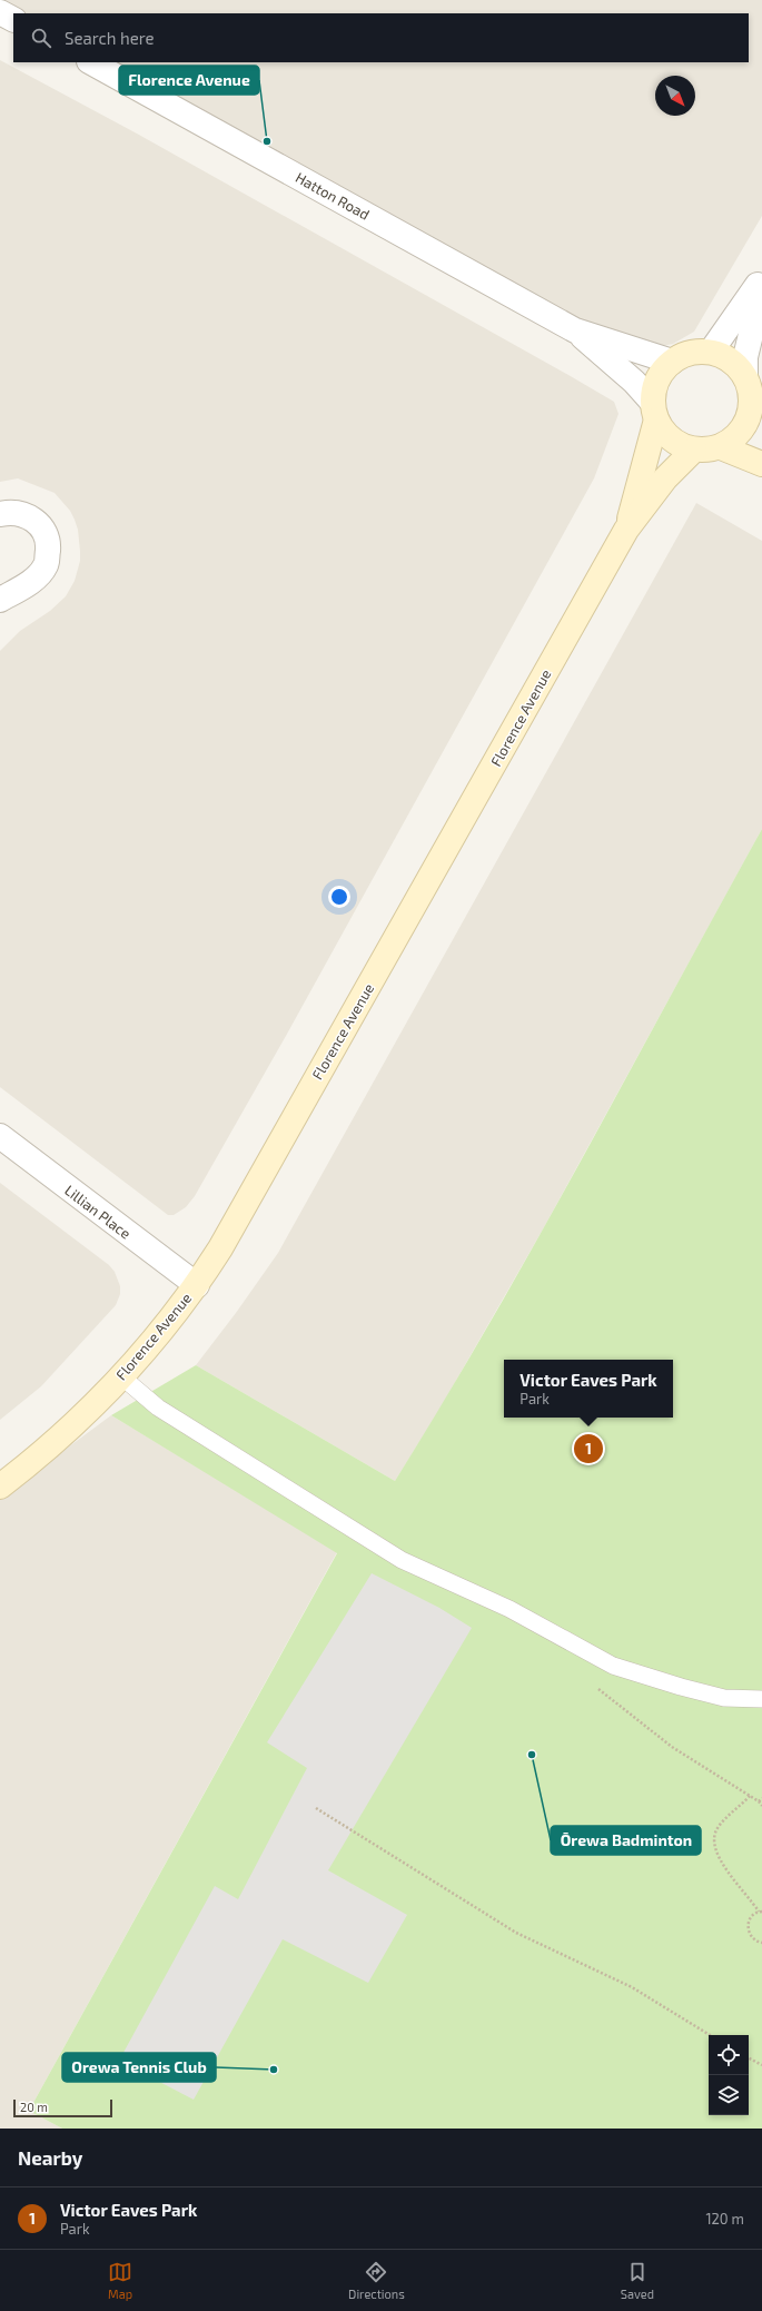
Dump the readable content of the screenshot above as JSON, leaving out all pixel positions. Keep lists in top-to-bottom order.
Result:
{
  "streets": {
    "street": ["Hatton Road", "Florence Avenue", "Lillian Place"]
  },
  "crossings": [
    ["Hatton Road", "Florence Avenue"],
    ["Florence Avenue", "Lillian Place"]
  ],
  "places": ["Florence Avenue", "Ōrewa Badminton", "Orewa Tennis Club"],
  "scale_bar": "20 m",
  "north": "bottom right",
  "page": {
    "search": "Search here",
    "popup": ["Victor Eaves Park", "Park"],
    "pins": "1",
    "scale": "20 m",
    "heading": "Nearby",
    "list": [
      {
        "mark": "1",
        "name": "Victor Eaves Park",
        "note": "Park",
        "value": "120 m"
      }
    ],
    "nav": ["Map", "Directions", "Saved"]
  }
}
